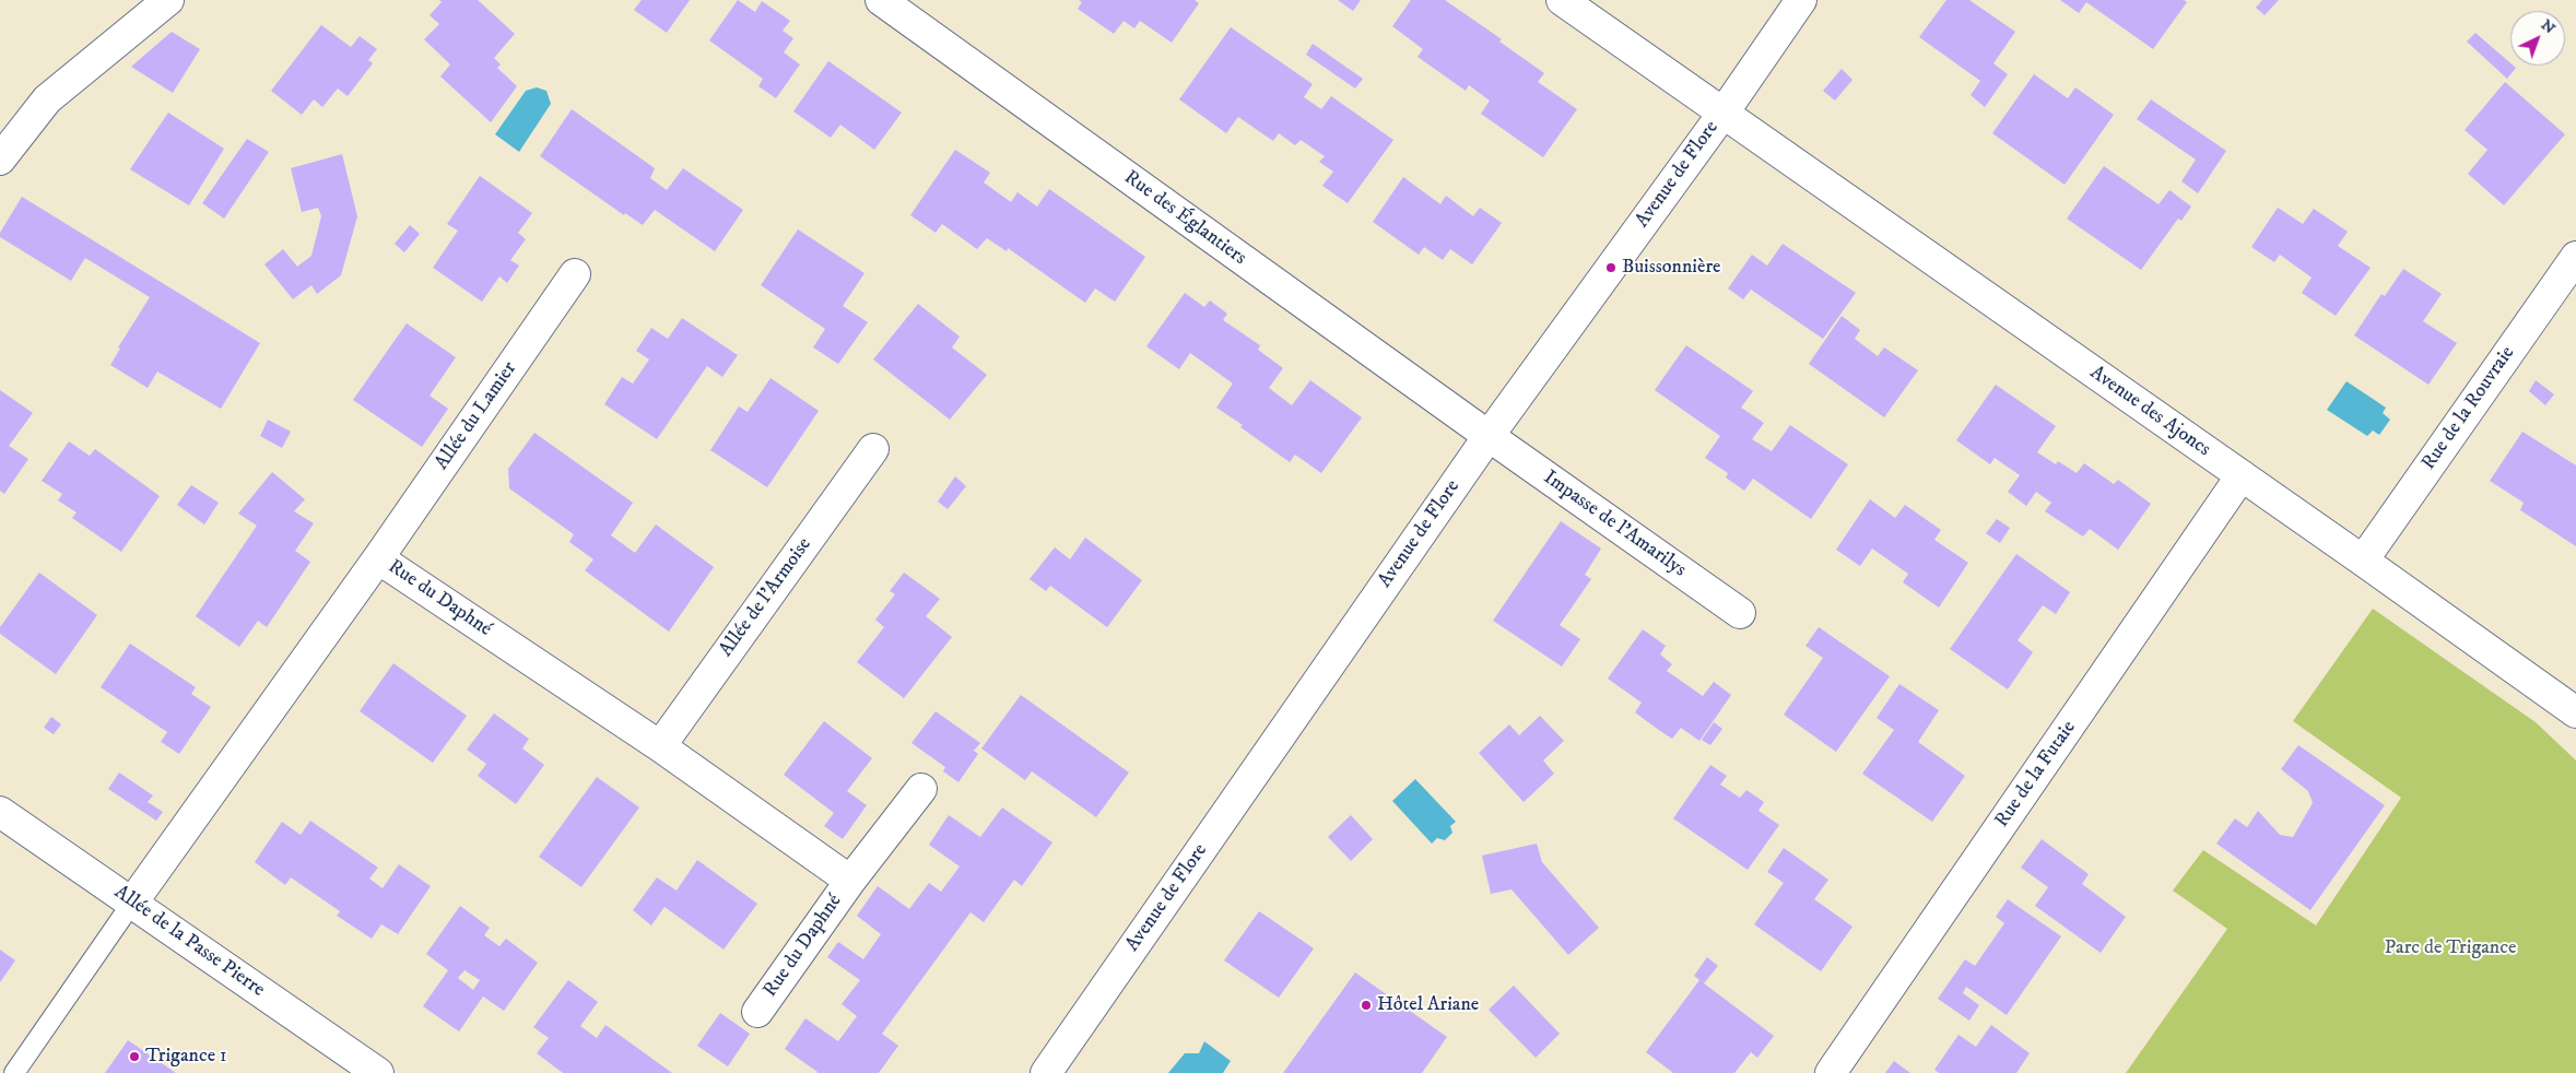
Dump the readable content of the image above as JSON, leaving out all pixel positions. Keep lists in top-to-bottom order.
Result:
{
  "streets": {
    "street": [
      "Avenue de Flore",
      "Rue des Églantiers",
      "Rue de la Rouvraie",
      "Avenue des Ajoncs",
      "Allée du Lamier",
      "Impasse de l'Amarilys",
      "Allée de l'Armoise",
      "Rue du Daphné",
      "Rue de la Futaie",
      "Allée de la Passe Pierre"
    ]
  },
  "crossings": [
    ["Avenue de Flore", "Rue des Églantiers"],
    ["Avenue de Flore", "Avenue des Ajoncs"],
    ["Avenue de Flore", "Impasse de l'Amarilys"],
    ["Rue des Églantiers", "Impasse de l'Amarilys"],
    ["Rue de la Rouvraie", "Avenue des Ajoncs"],
    ["Avenue des Ajoncs", "Rue de la Futaie"],
    ["Allée du Lamier", "Rue du Daphné"],
    ["Allée de l'Armoise", "Rue du Daphné"],
    ["Rue du Daphné", "Allée de la Passe Pierre"]
  ],
  "parks": ["Parc de Trigance"],
  "places": ["Buissonnière", "Hôtel Ariane", "Trigance 1"],
  "north": "top right"
}
